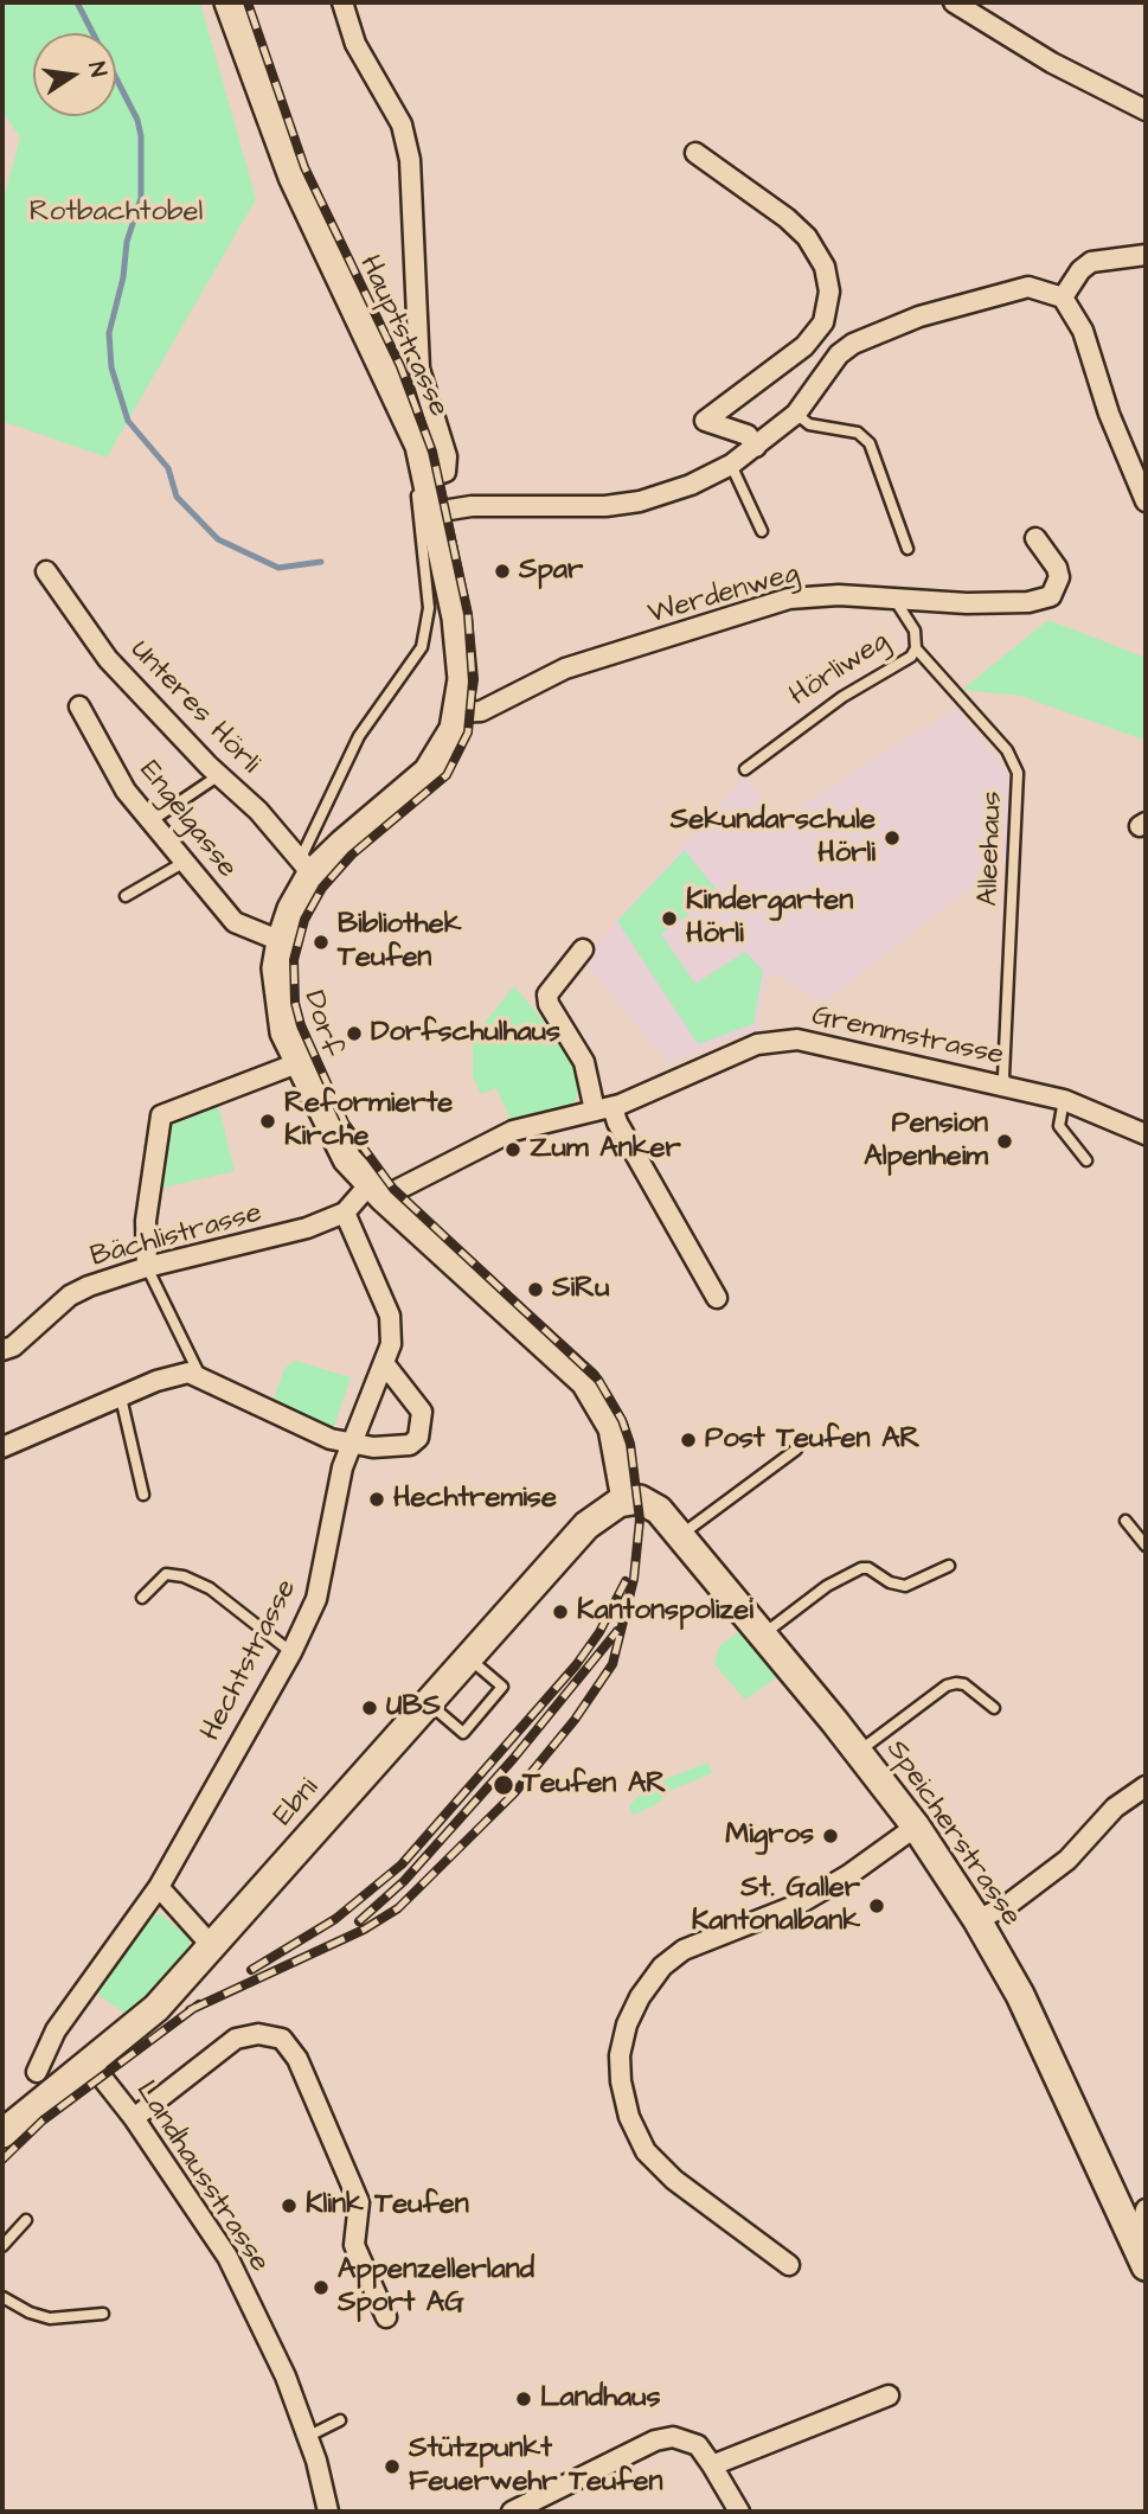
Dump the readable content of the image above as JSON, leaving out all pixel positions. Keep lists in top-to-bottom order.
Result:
{
  "streets": {
    "main road": [
      "Hauptstrasse",
      "Dorf",
      "Ebni",
      "Speicherstrasse"
    ],
    "street": [
      "Werdenweg",
      "Unteres Hörli",
      "Engelgasse",
      "Gremmstrasse",
      "Bächlistrasse",
      "Hechtstrasse",
      "Landhausstrasse"
    ],
    "lane": ["Hörliweg", "Alleehaus"]
  },
  "crossings": [
    ["Hauptstrasse", "Werdenweg"],
    ["Hauptstrasse", "Dorf"],
    ["Werdenweg", "Hörliweg"],
    ["Werdenweg", "Dorf"],
    ["Hörliweg", "Alleehaus"],
    ["Unteres Hörli", "Dorf"],
    ["Engelgasse", "Dorf"],
    ["Alleehaus", "Gremmstrasse"],
    ["Dorf", "Gremmstrasse"],
    ["Dorf", "Bächlistrasse"],
    ["Dorf", "Ebni"],
    ["Dorf", "Speicherstrasse"],
    ["Gremmstrasse", "Bächlistrasse"],
    ["Bächlistrasse", "Hechtstrasse"],
    ["Ebni", "Speicherstrasse"],
    ["Ebni", "Landhausstrasse"]
  ],
  "parks": ["Rotbachtobel"],
  "places": [
    "Spar",
    "Sekundarschule Hörli",
    "Kindergarten Hörli",
    "Bibliothek Teufen",
    "Dorfschulhaus",
    "Reformierte Kirche",
    "Pension Alpenheim",
    "Zum Anker",
    "SiRu",
    "Post Teufen AR",
    "Hechtremise",
    "Kantonspolizei",
    "UBS",
    "Teufen AR",
    "Migros",
    "St. Galler Kantonalbank",
    "Klink Teufen",
    "Appenzellerland Sport AG",
    "Landhaus",
    "Stützpunkt Feuerwehr Teufen"
  ],
  "north": "right"
}
